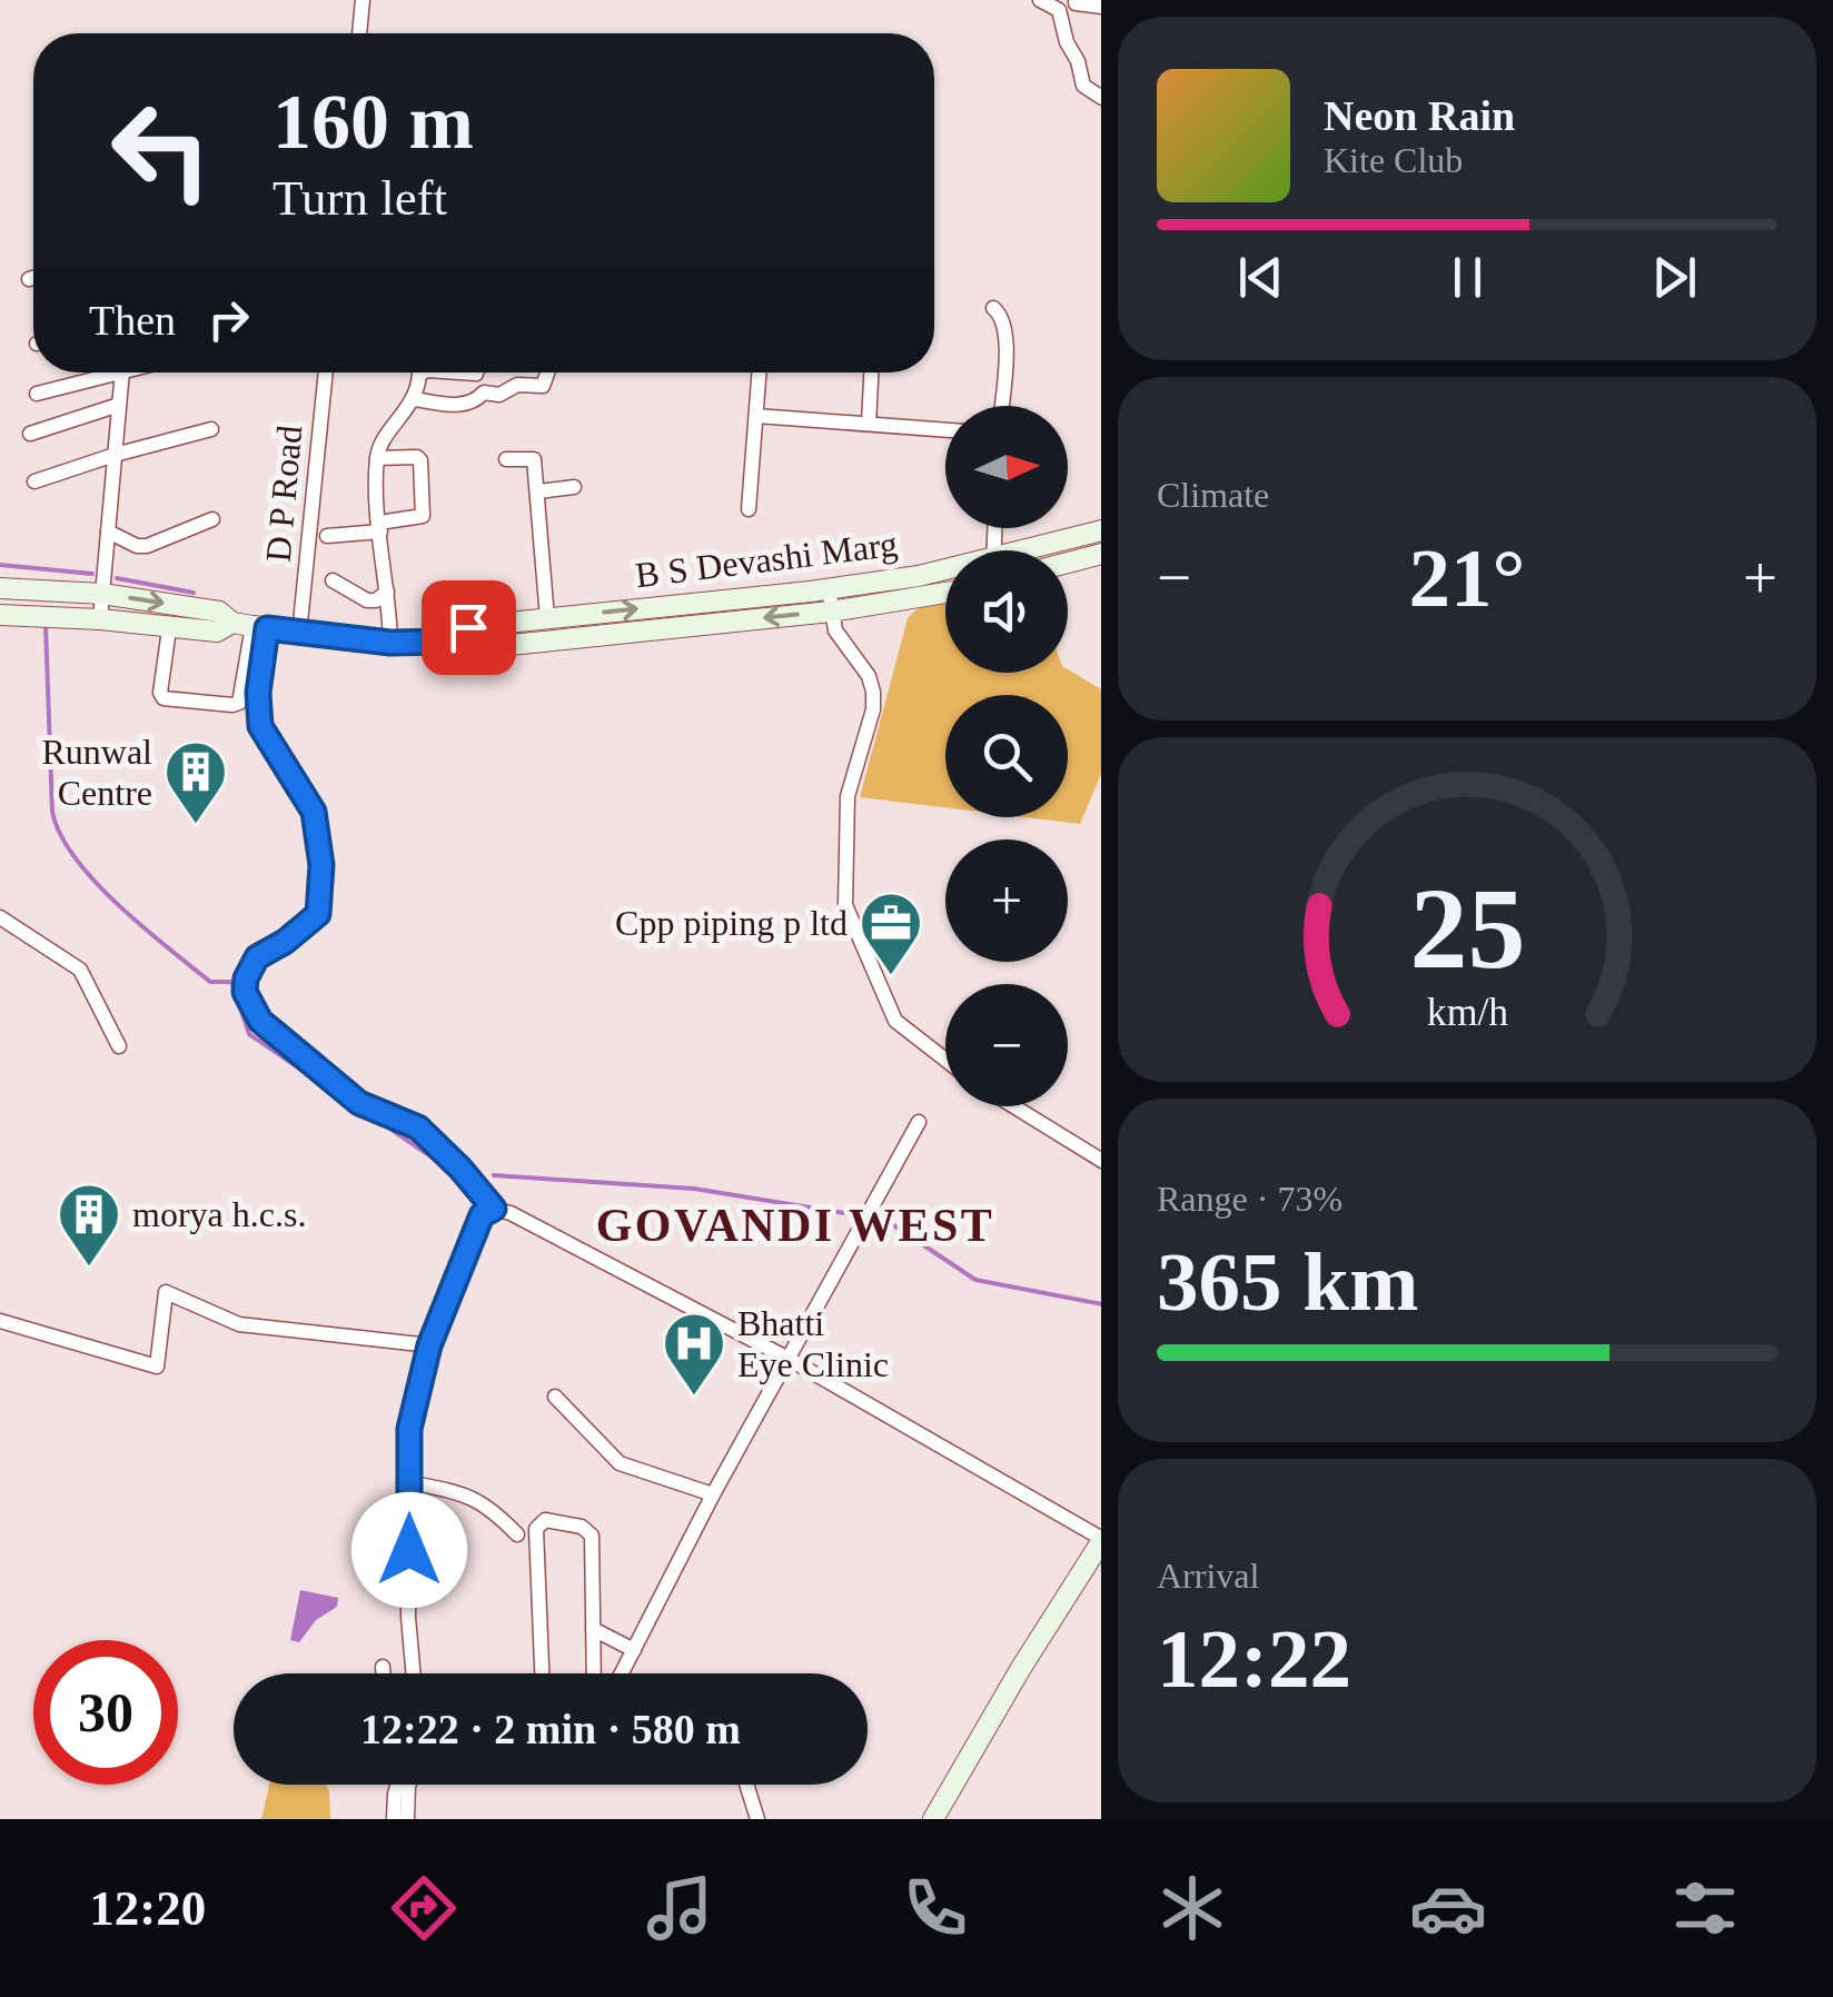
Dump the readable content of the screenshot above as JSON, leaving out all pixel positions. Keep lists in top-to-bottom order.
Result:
{
  "streets": {
    "main road": ["B S Devashi Marg"],
    "street": ["D P Road"]
  },
  "crossings": [
    ["D P Road", "B S Devashi Marg"]
  ],
  "districts": ["GOVANDI WEST"],
  "places": {
    "building": ["Runwal Centre", "morya h.c.s."],
    "office": ["Cpp piping p ltd"],
    "hospital": ["Bhatti Eye Clinic"]
  },
  "north": "right",
  "page": {
    "turn": ["160 m", "Turn left"],
    "song": ["Neon Rain", "Kite Club"],
    "then": "Then",
    "tile": [
      "Climate",
      ["Range · 73%", "365 km"],
      ["Arrival", "12:22"]
    ],
    "map_buttons": ["+", "−"],
    "heat": ["−", "21°", "+"],
    "limit": "30",
    "trip": "12:22 · 2 min · 580 m",
    "tabs": "12:20",
    "gauge": ["25", "km/h"]
  }
}
